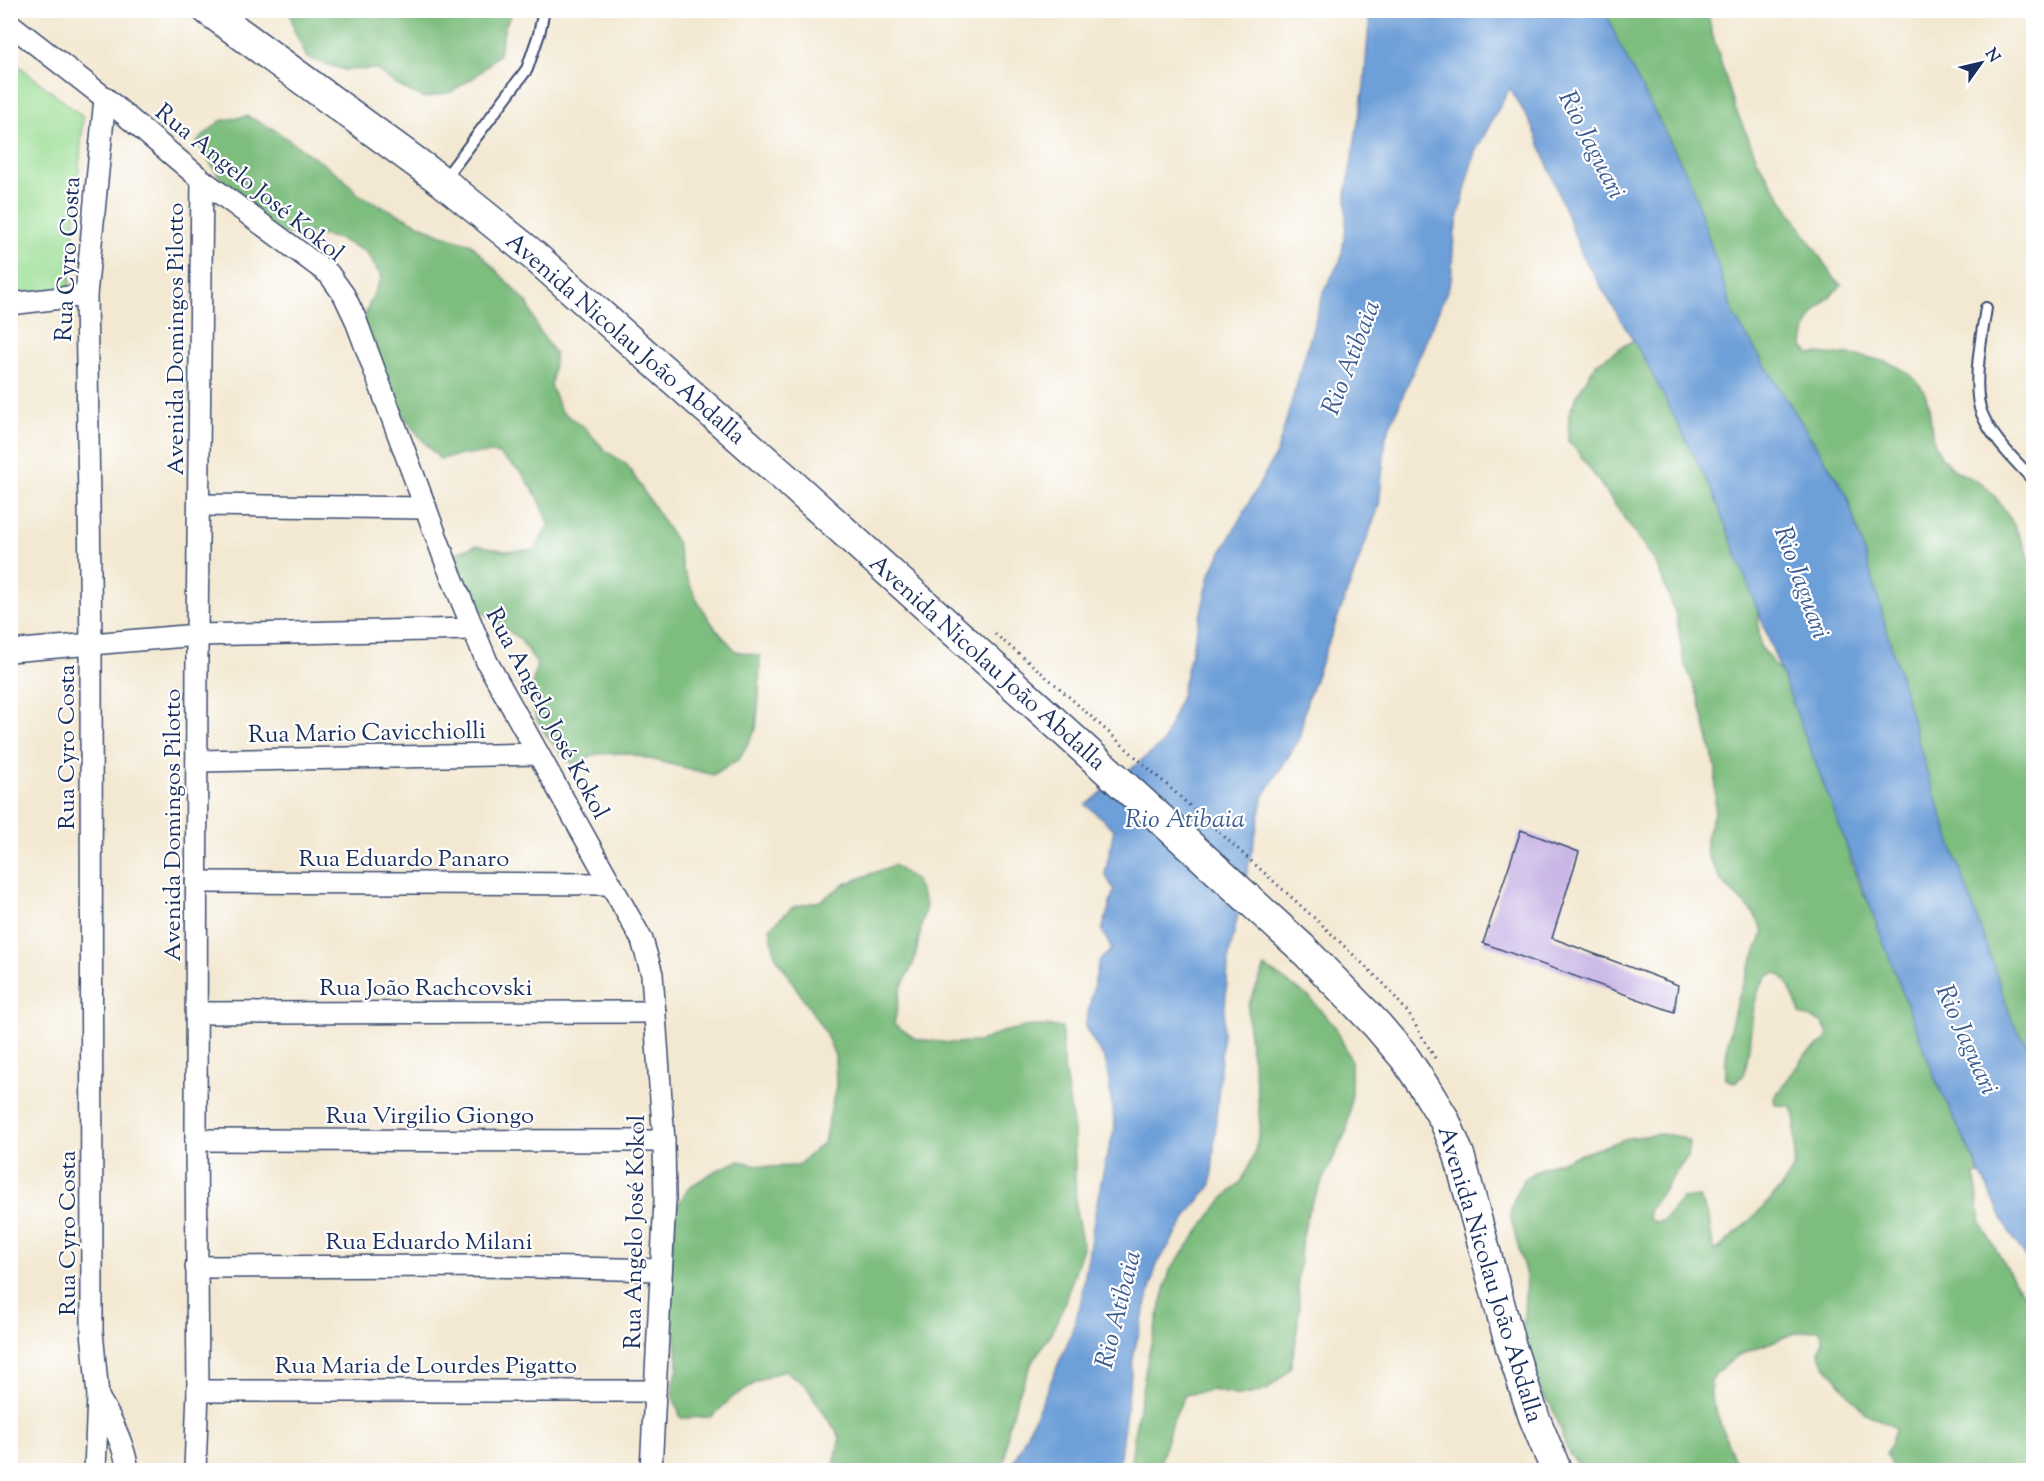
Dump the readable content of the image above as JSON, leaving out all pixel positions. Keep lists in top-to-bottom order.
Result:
{
  "streets": {
    "main road": ["Avenida Nicolau João Abdalla"],
    "street": [
      "Rua Angelo José Kokol",
      "Rua Cyro Costa",
      "Avenida Domingos Pilotto",
      "Rua Mario Cavicchiolli",
      "Rua Eduardo Panaro",
      "Rua João Rachcovski",
      "Rua Virgilio Giongo",
      "Rua Eduardo Milani",
      "Rua Maria de Lourdes Pigatto"
    ]
  },
  "crossings": [
    ["Rua Angelo José Kokol", "Rua Cyro Costa"],
    ["Rua Angelo José Kokol", "Avenida Domingos Pilotto"],
    ["Rua Angelo José Kokol", "Rua Mario Cavicchiolli"],
    ["Rua Angelo José Kokol", "Rua Eduardo Panaro"],
    ["Rua Angelo José Kokol", "Rua João Rachcovski"],
    ["Rua Angelo José Kokol", "Rua Virgilio Giongo"],
    ["Rua Angelo José Kokol", "Rua Eduardo Milani"],
    ["Rua Angelo José Kokol", "Rua Maria de Lourdes Pigatto"],
    ["Avenida Domingos Pilotto", "Rua Mario Cavicchiolli"],
    ["Avenida Domingos Pilotto", "Rua Eduardo Panaro"],
    ["Avenida Domingos Pilotto", "Rua João Rachcovski"],
    ["Avenida Domingos Pilotto", "Rua Virgilio Giongo"],
    ["Avenida Domingos Pilotto", "Rua Eduardo Milani"],
    ["Avenida Domingos Pilotto", "Rua Maria de Lourdes Pigatto"]
  ],
  "water": ["Rio Jaguari", "Rio Atibaia"],
  "north": "top right"
}
